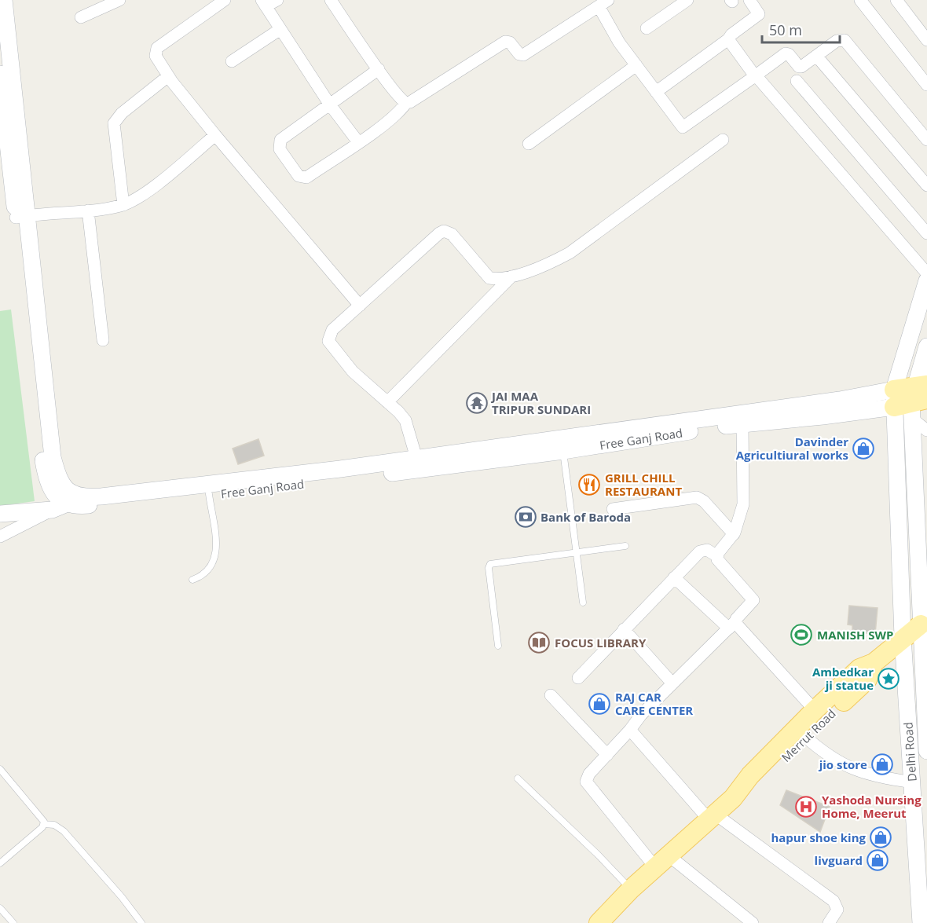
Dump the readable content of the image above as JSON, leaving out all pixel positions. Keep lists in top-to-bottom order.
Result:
{
  "streets": {
    "main road": ["Merrut Road"],
    "street": ["Free Ganj Road", "Delhi Road"]
  },
  "crossings": [
    ["Free Ganj Road", "Delhi Road"],
    ["Merrut Road", "Delhi Road"]
  ],
  "places": {
    "temple": ["JAI MAA TRIPUR SUNDARI"],
    "shop": [
      "Davinder Agricultiural works",
      "RAJ CAR CARE CENTER",
      "jio store",
      "hapur shoe king",
      "livguard"
    ],
    "restaurant": ["GRILL CHILL RESTAURANT"],
    "bank": ["Bank of Baroda"],
    "sports": ["MANISH SWP"],
    "library": ["FOCUS LIBRARY"],
    "place": ["Ambedkar ji statue"],
    "hospital": ["Yashoda Nursing Home, Meerut"]
  },
  "scale_bar": "50 m"
}
